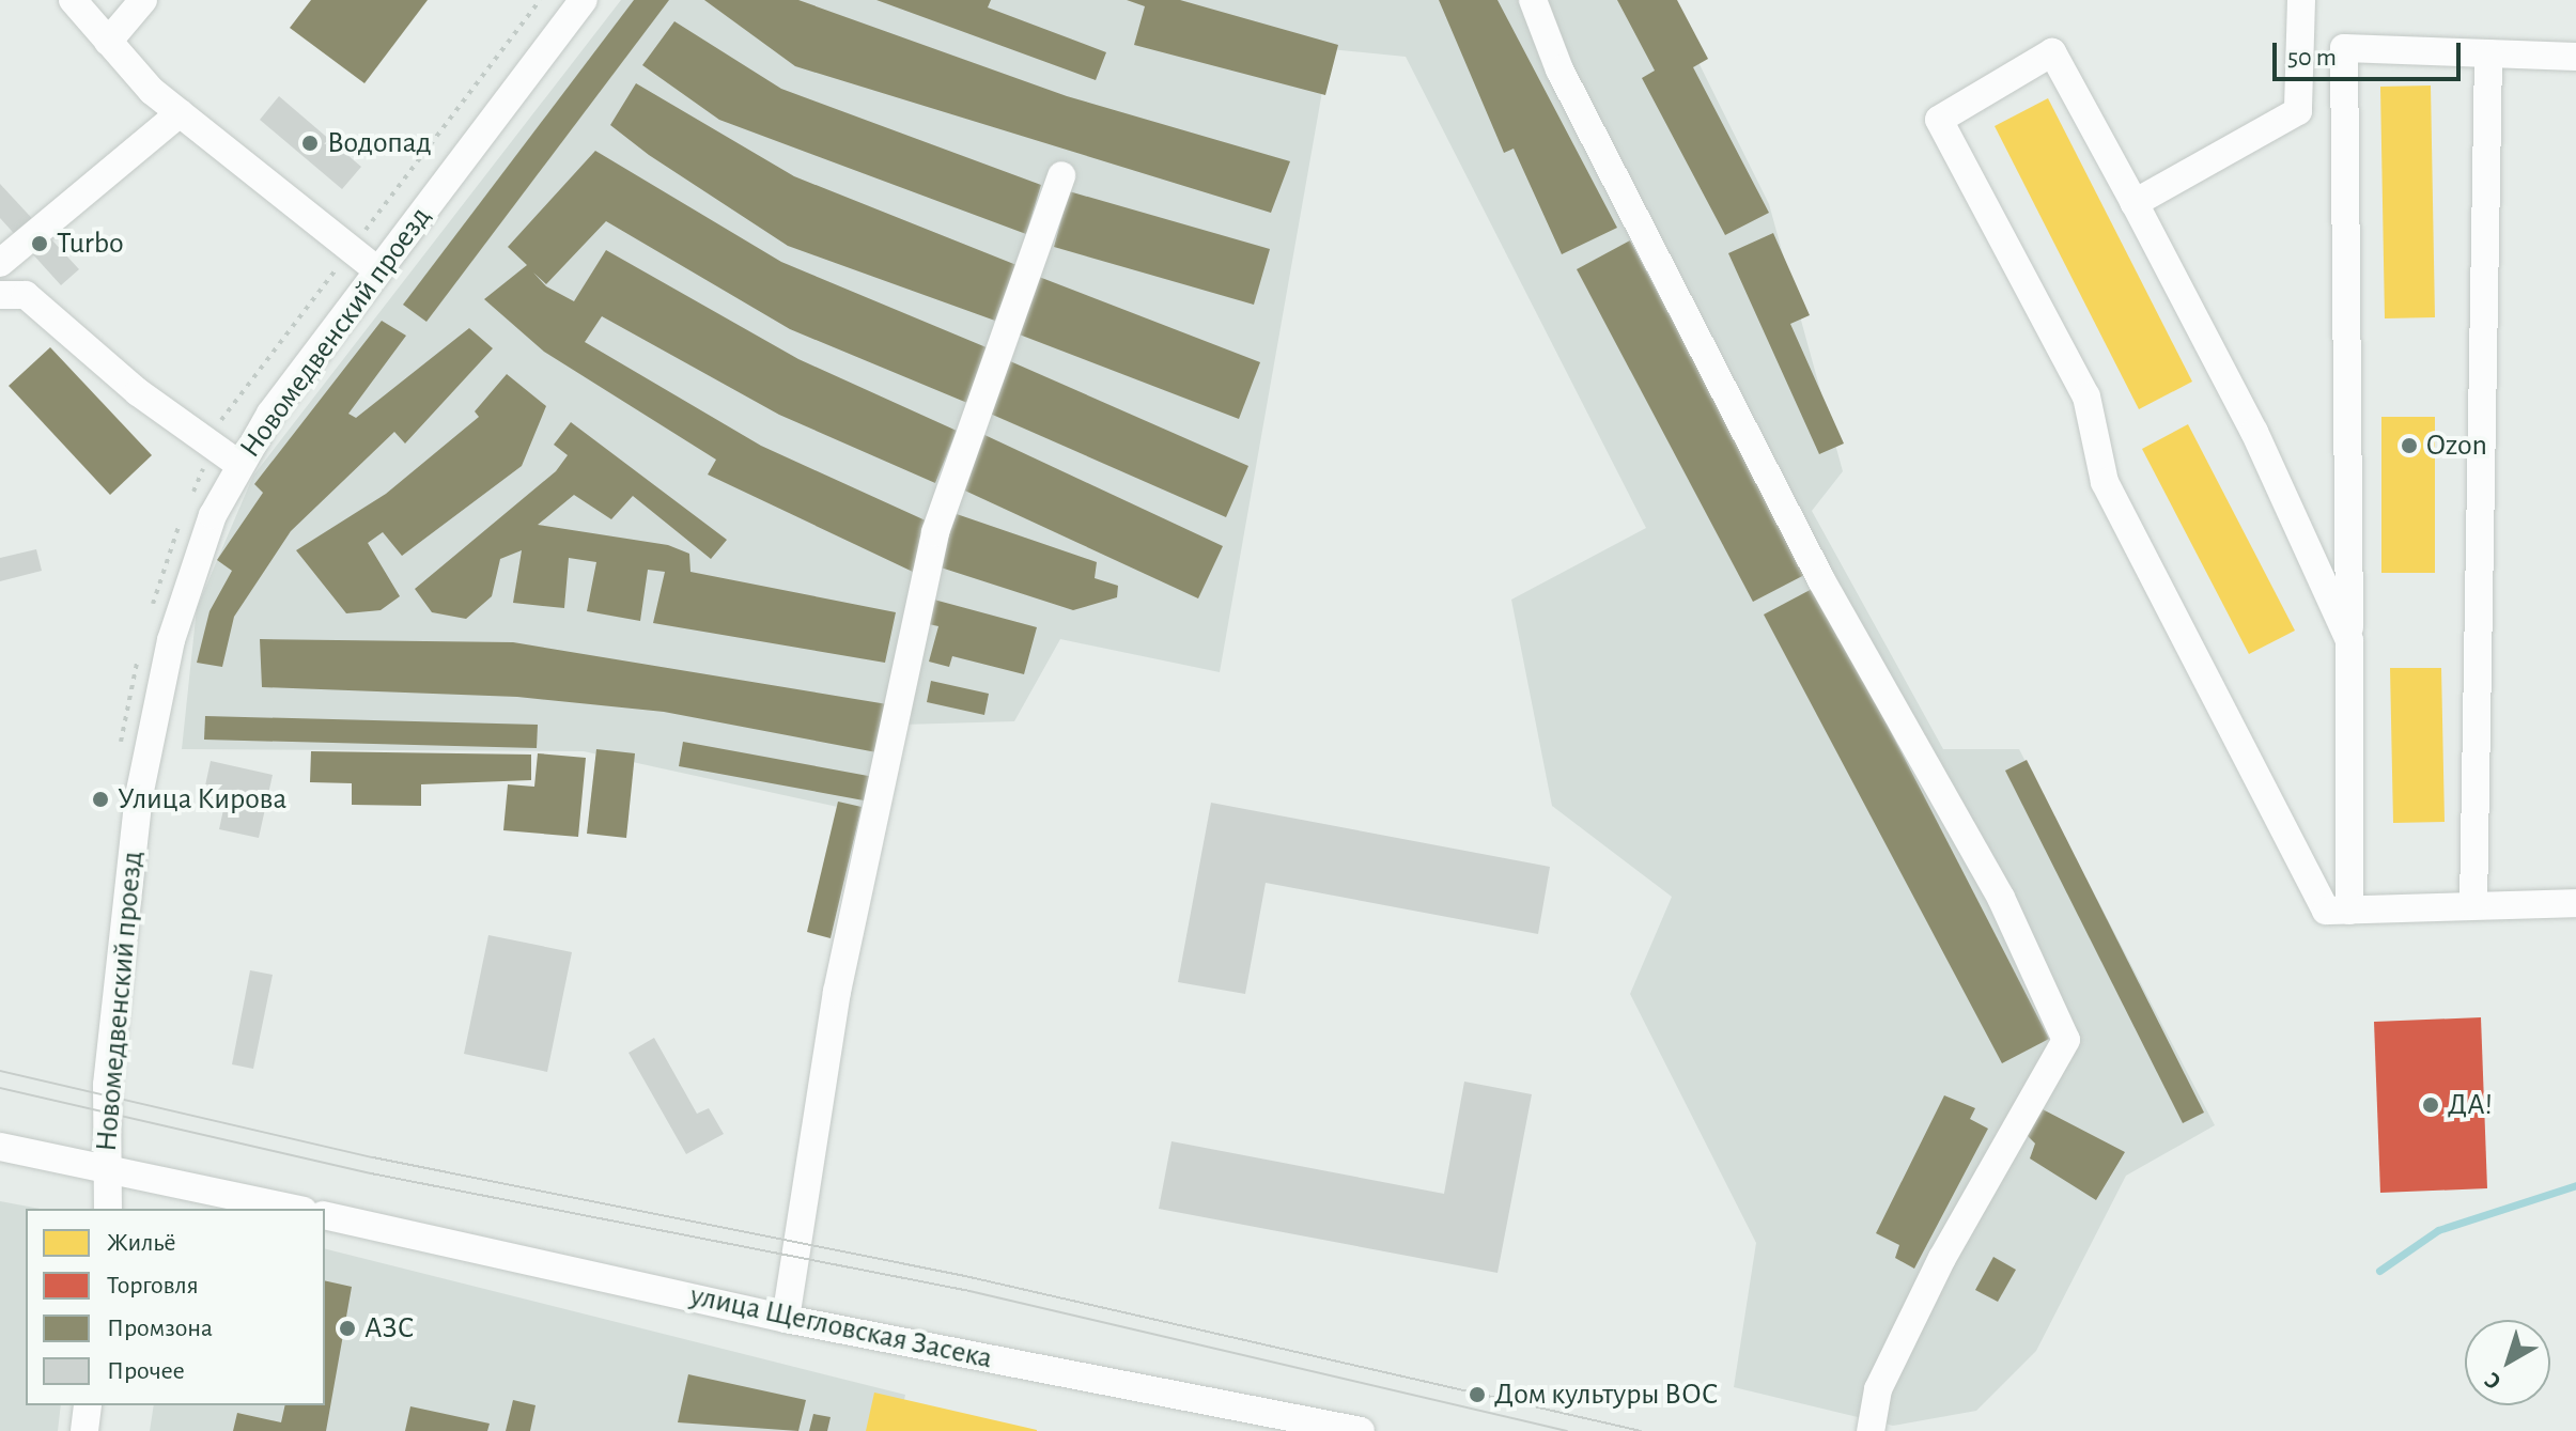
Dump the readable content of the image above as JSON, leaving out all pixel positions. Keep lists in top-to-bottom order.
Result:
{
  "streets": {
    "street": ["Новомедвенский проезд", "улица Щегловская Засека"]
  },
  "places": [
    "Водопад",
    "Turbo",
    "Ozon",
    "Улица Кирова",
    "ДА!",
    "АЗС",
    "Дом культуры ВОС"
  ],
  "legend": [
    "Жильё",
    "Торговля",
    "Промзона",
    "Прочее"
  ],
  "scale_bar": "50 m",
  "north": "bottom left"
}
